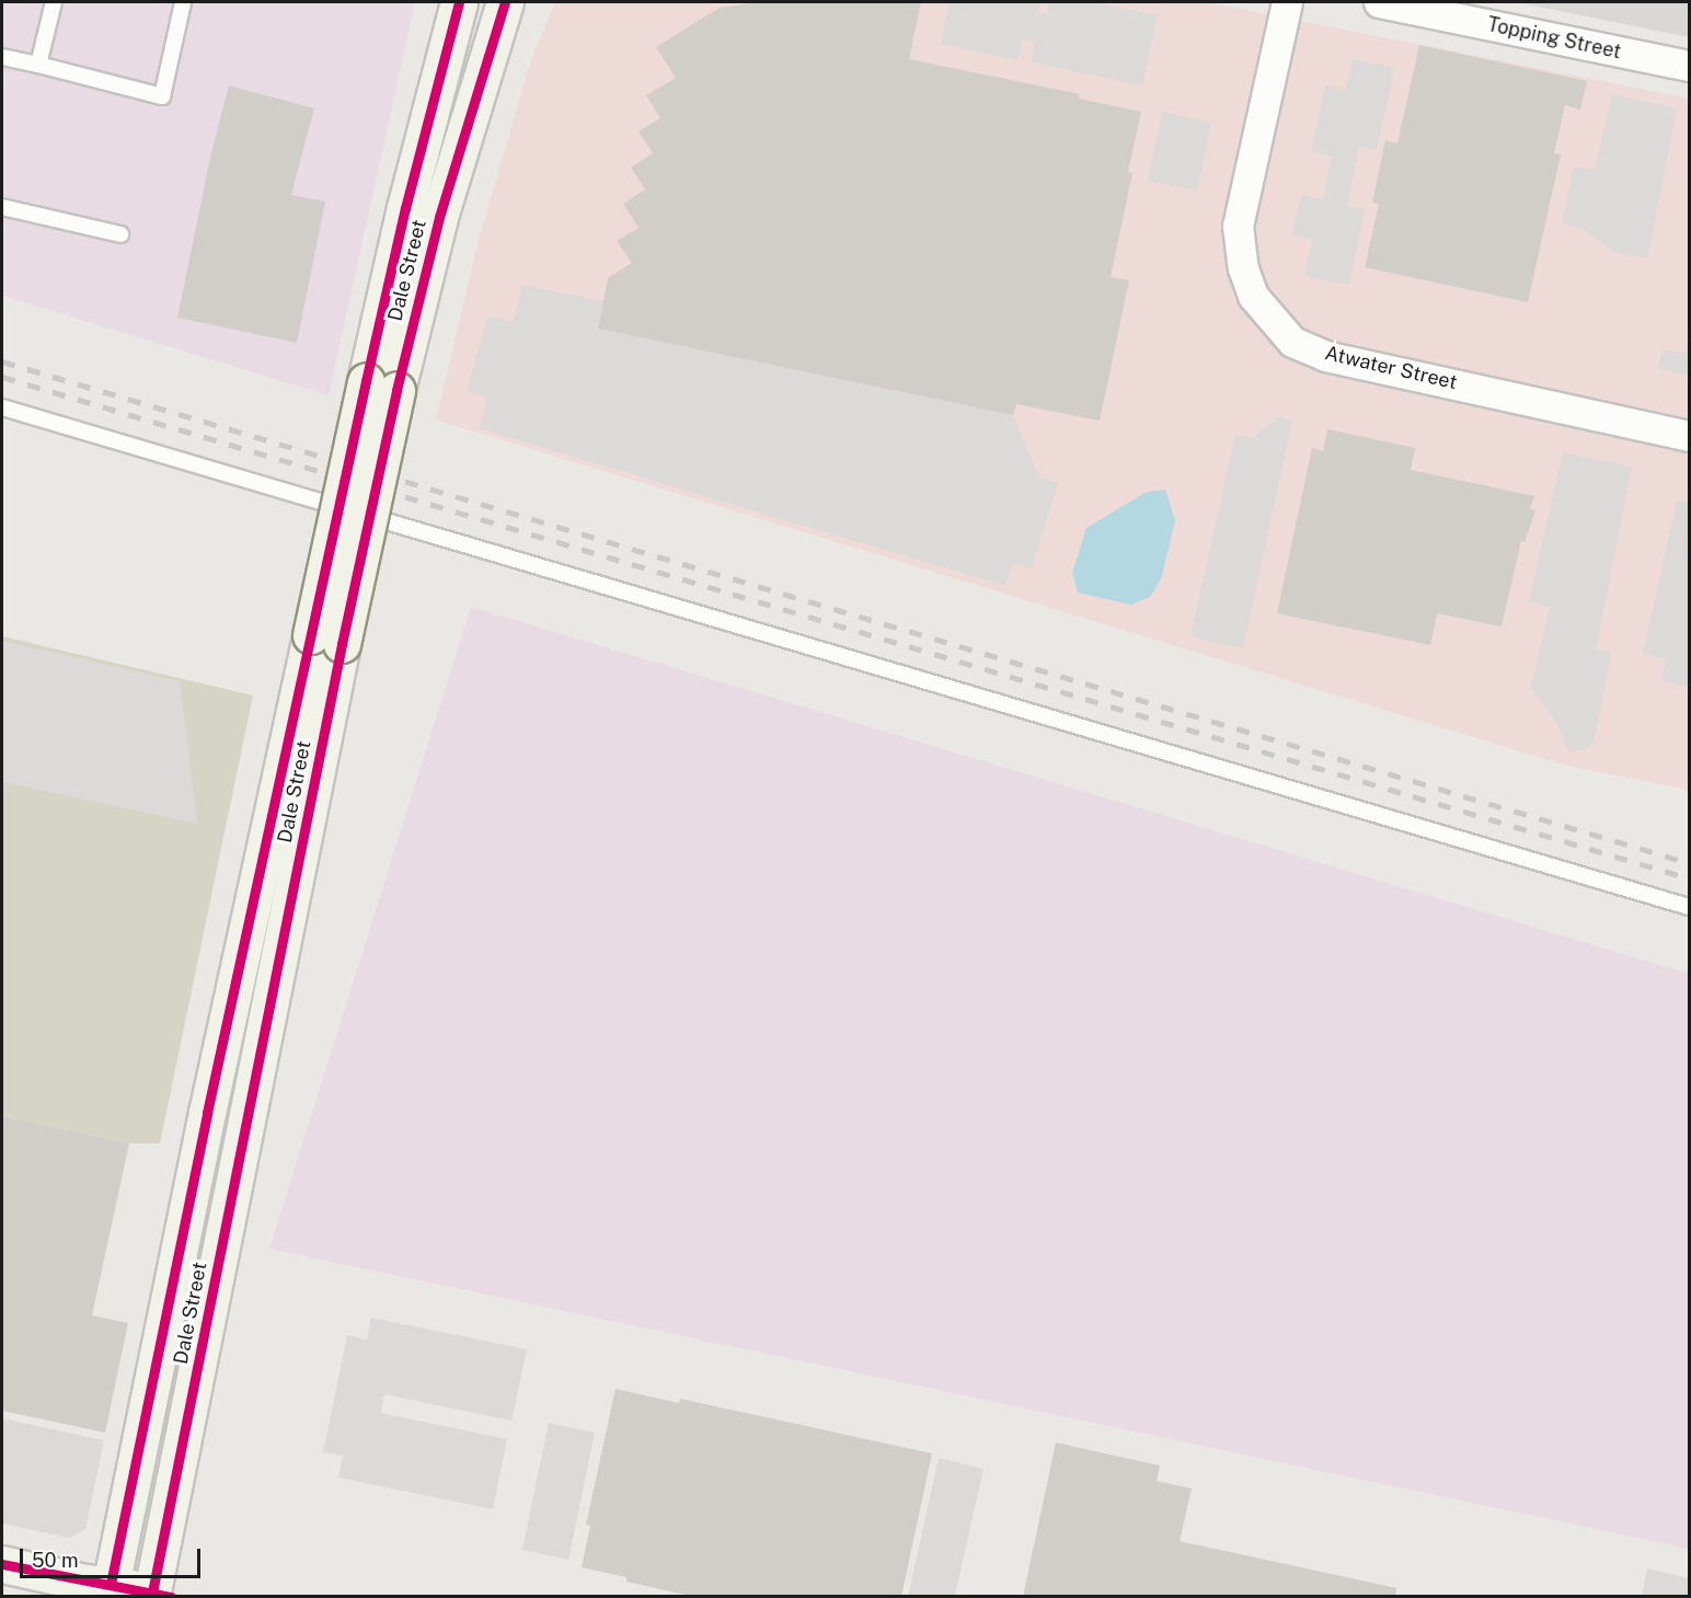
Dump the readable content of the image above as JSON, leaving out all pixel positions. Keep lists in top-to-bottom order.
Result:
{
  "streets": {
    "main road": ["Dale Street"],
    "street": ["Topping Street", "Atwater Street"]
  },
  "scale_bar": "50 m"
}
